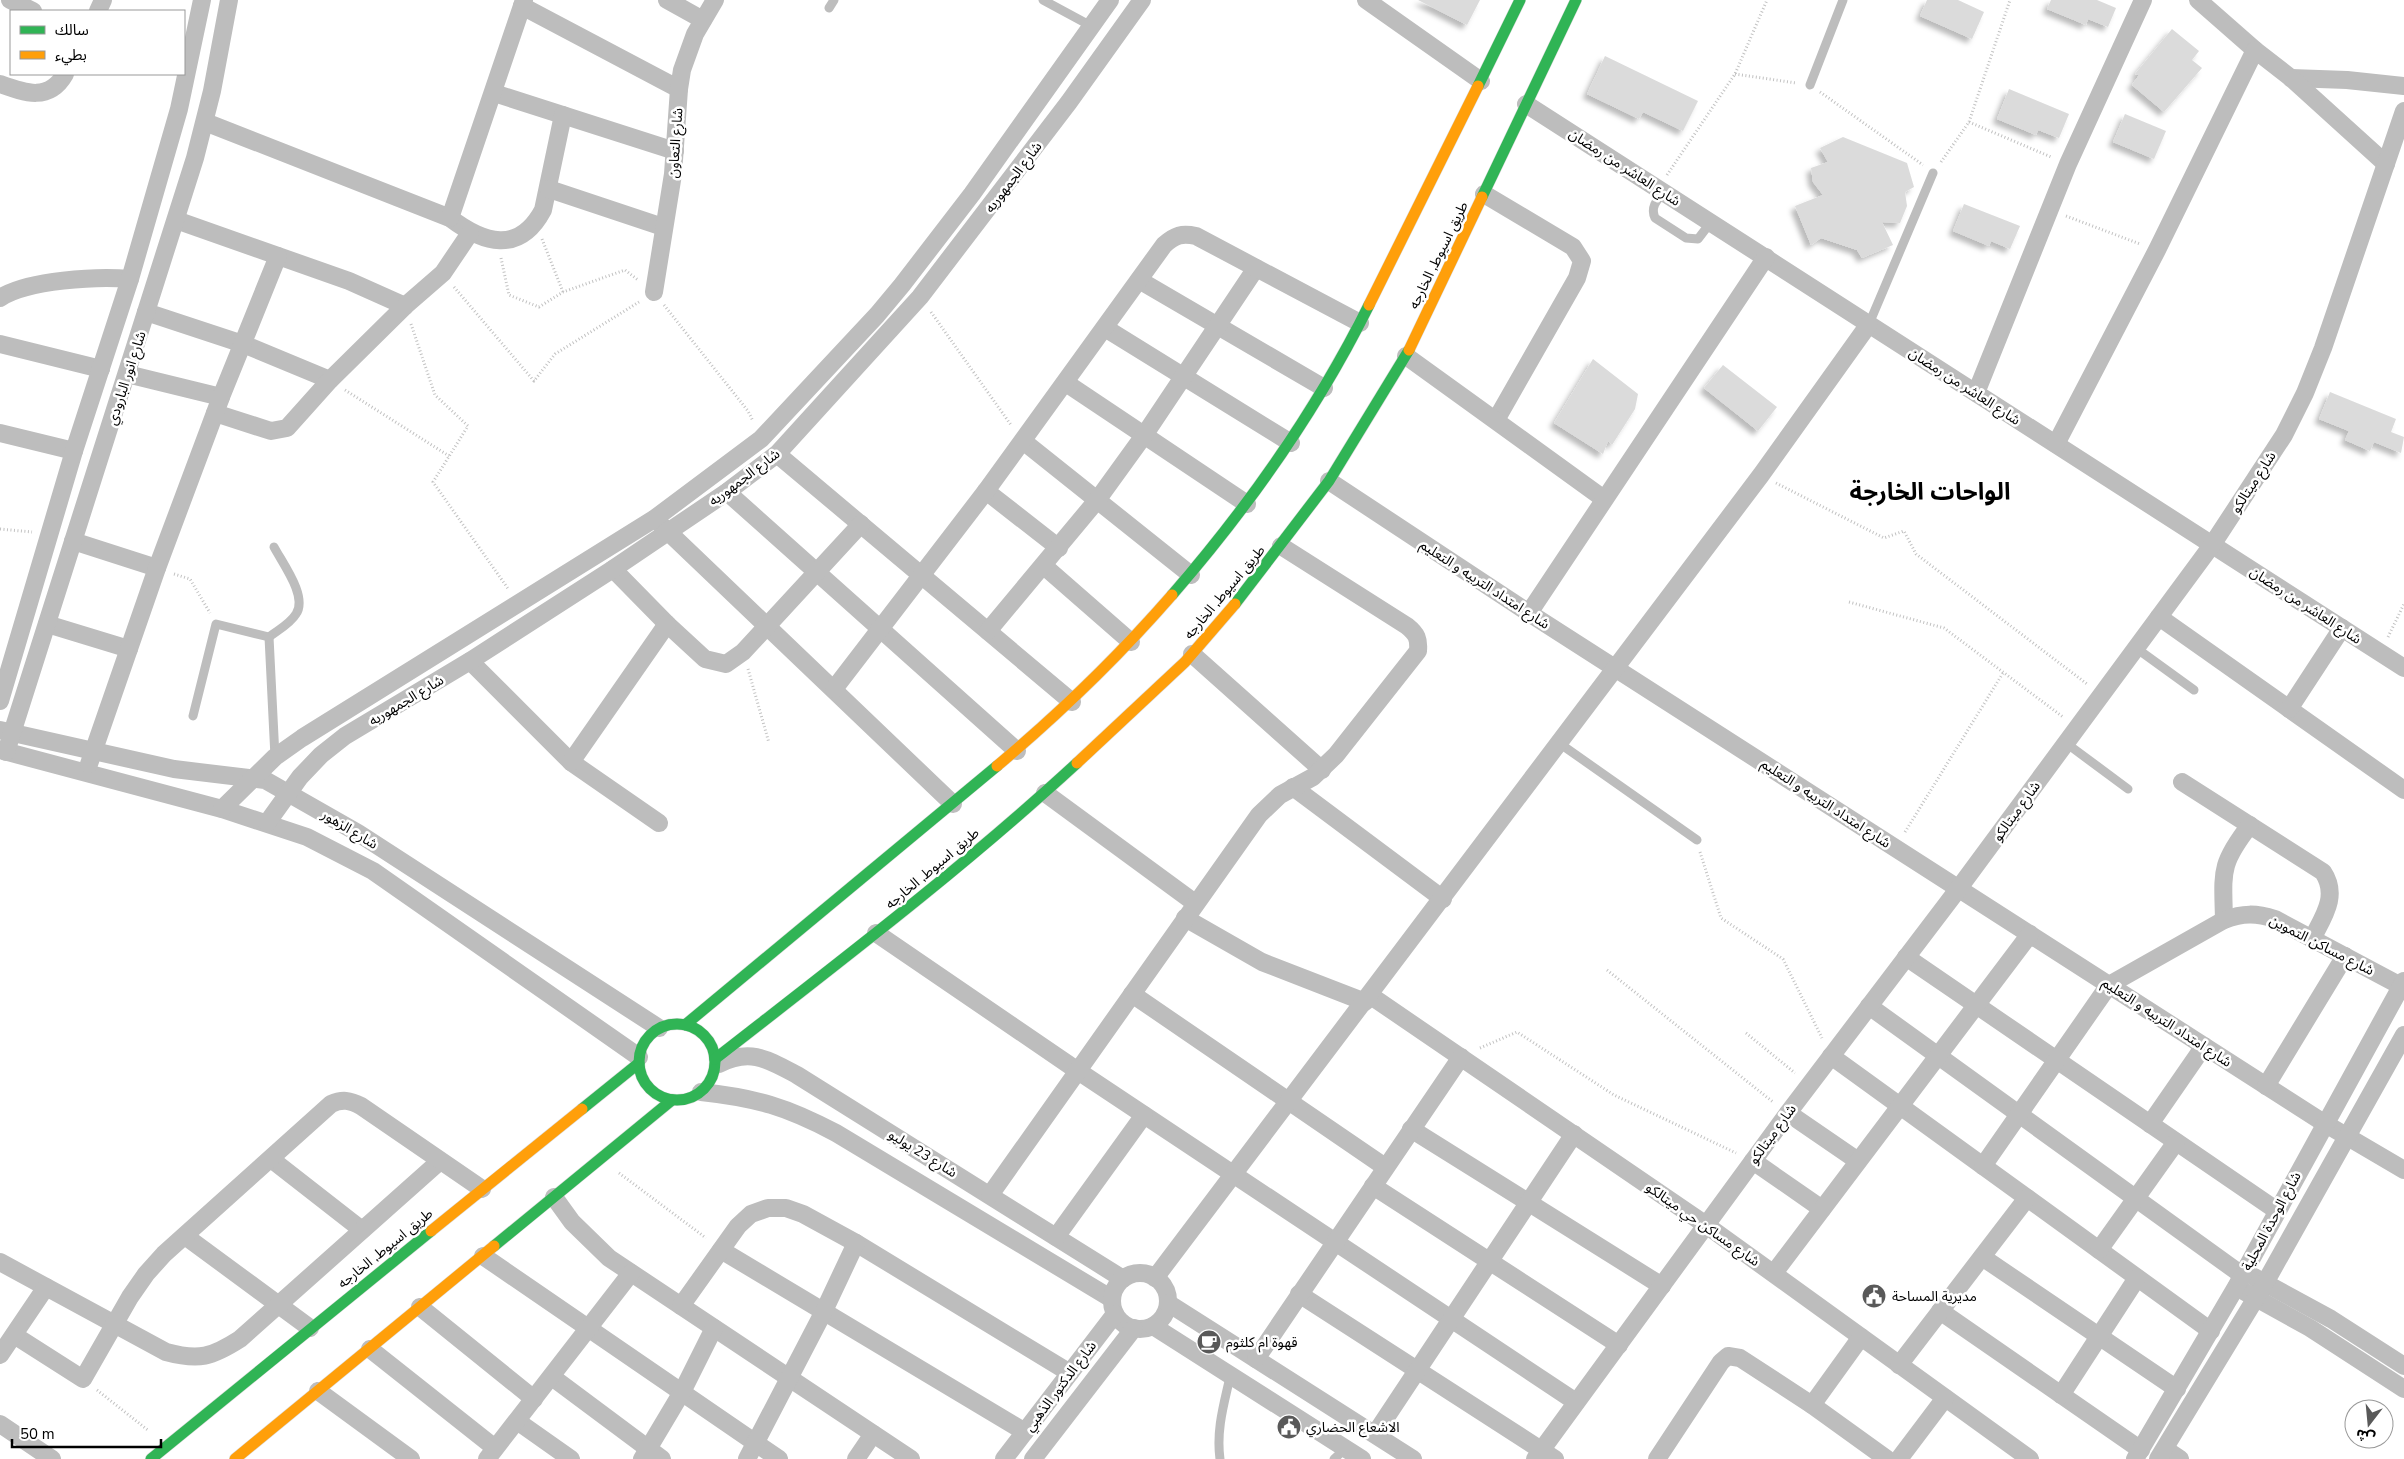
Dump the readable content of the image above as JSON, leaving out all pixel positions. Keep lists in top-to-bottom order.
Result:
{
  "streets": {
    "highway": ["طريق اسيوط, الخارجه"],
    "street": [
      "شارع التعاون",
      "شارع العاشر من رمضان",
      "شارع الجمهوريه",
      "شارع انور البارودي",
      "شارع ميتالكو",
      "شارع امتداد التربيه و التعليم",
      "شارع الزهور",
      "شارع مساكن التموين",
      "شارع 23 يوليو",
      "شارع الوحدة المحلية",
      "شارع مساكن حي ميتالكو",
      "شارع الدكتور الذهبي"
    ]
  },
  "crossings": [
    ["شارع العاشر من رمضان", "طريق اسيوط, الخارجه"],
    ["شارع العاشر من رمضان", "شارع ميتالكو"],
    ["شارع الجمهوريه", "شارع الزهور"],
    ["طريق اسيوط, الخارجه", "شارع امتداد التربيه و التعليم"],
    ["طريق اسيوط, الخارجه", "شارع الزهور"],
    ["طريق اسيوط, الخارجه", "شارع 23 يوليو"],
    ["شارع انور البارودي", "شارع الزهور"],
    ["شارع ميتالكو", "شارع امتداد التربيه و التعليم"],
    ["شارع ميتالكو", "شارع مساكن حي ميتالكو"],
    ["شارع امتداد التربيه و التعليم", "شارع مساكن التموين"],
    ["شارع امتداد التربيه و التعليم", "شارع الوحدة المحلية"],
    ["شارع الزهور", "شارع 23 يوليو"],
    ["شارع مساكن التموين", "شارع الوحدة المحلية"],
    ["شارع 23 يوليو", "شارع الدكتور الذهبي"]
  ],
  "districts": ["الواحات الخارجة"],
  "places": {
    "public building": ["مديرية المساحة", "الاشعاع الحضاري"],
    "cafe": ["قهوة ام كلثوم"]
  },
  "legend": ["سالك", "بطيء"],
  "scale_bar": "50 m",
  "north": "bottom"
}
